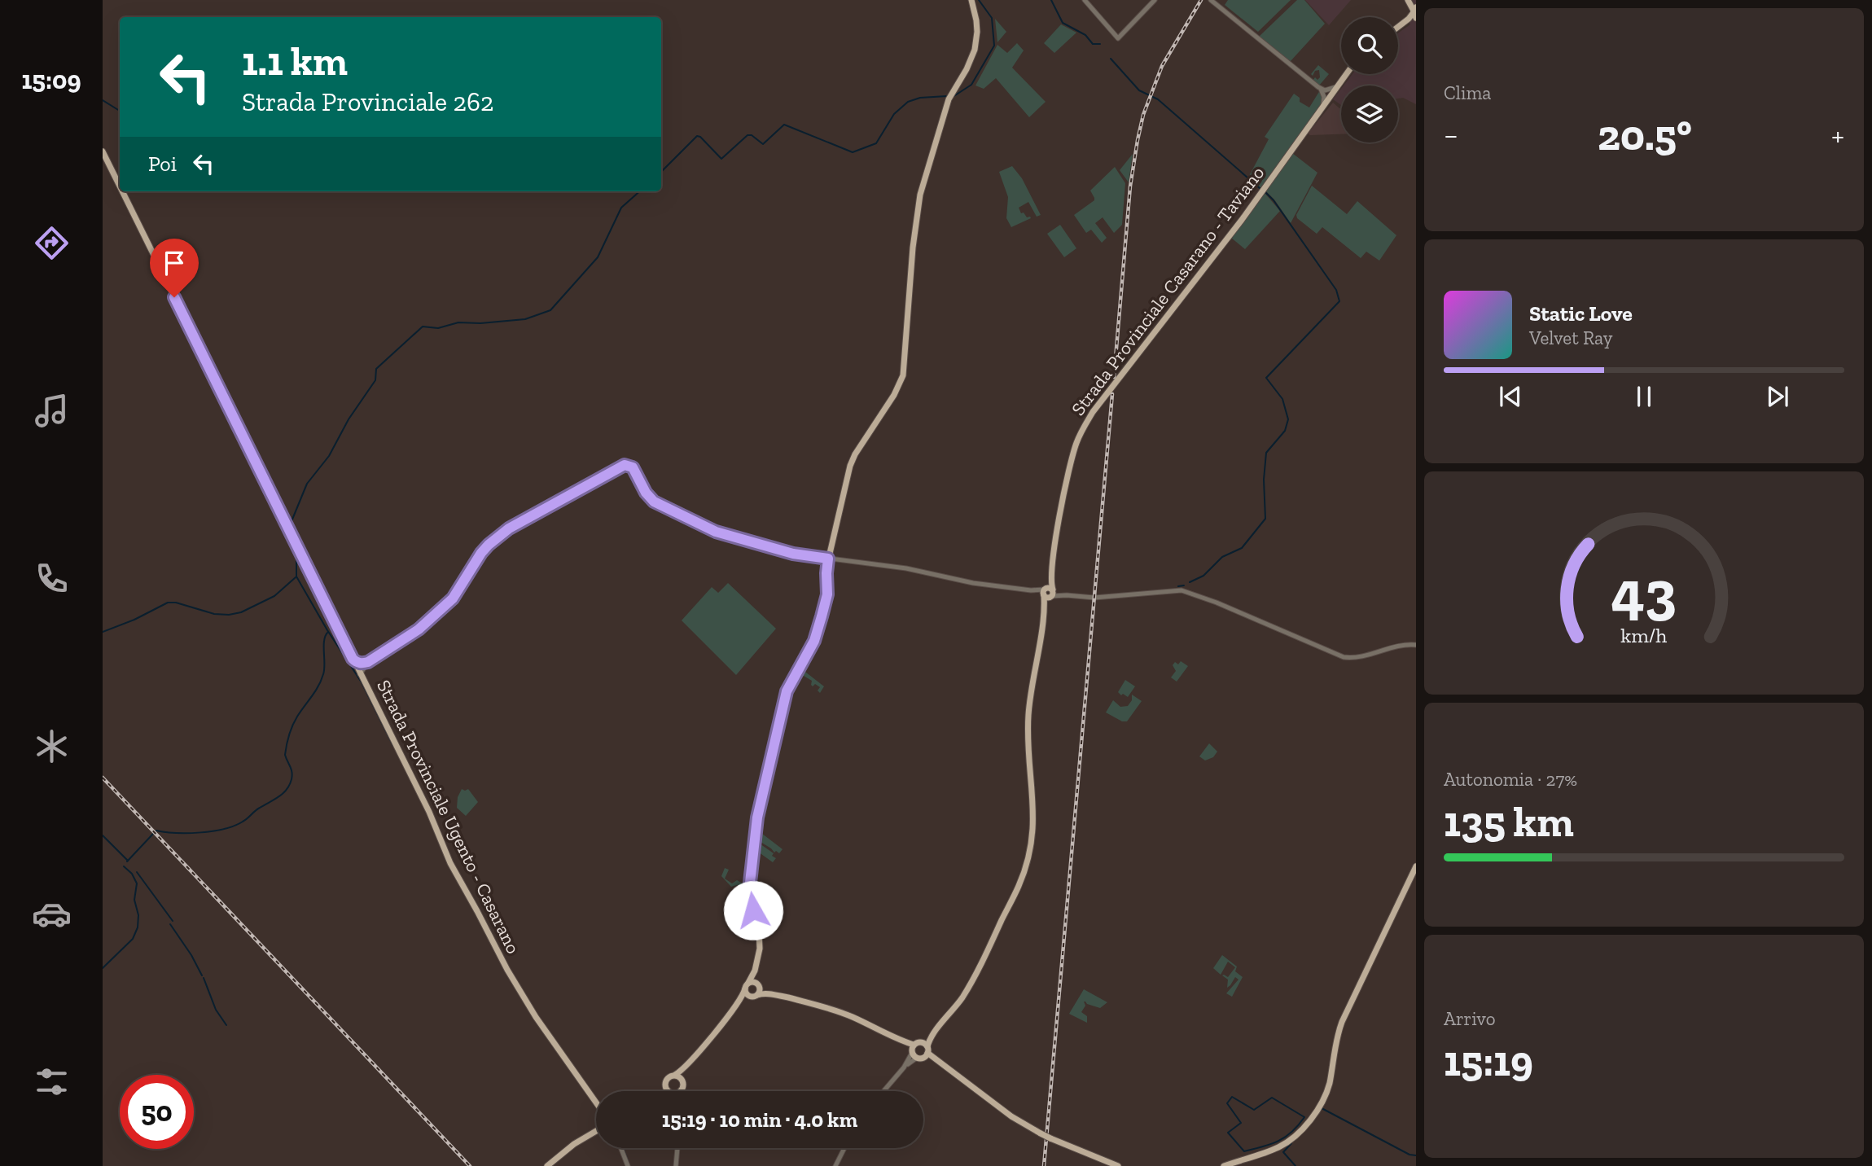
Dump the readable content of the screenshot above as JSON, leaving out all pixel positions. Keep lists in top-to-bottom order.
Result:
{
  "streets": {
    "main road": ["Strada Provinciale Casarano - Taviano", "Strada Provinciale Ugento - Casarano"]
  },
  "page": {
    "tabs": "15:09",
    "tile": [
      "Clima",
      ["Autonomia · 27%", "135 km"],
      ["Arrivo", "15:19"]
    ],
    "turn": ["1.1 km", "Strada Provinciale 262"],
    "heat": ["−", "20.5°", "+"],
    "then": "Poi",
    "song": ["Static Love", "Velvet Ray"],
    "limit": "50",
    "trip": "15:19 · 10 min · 4.0 km",
    "gauge": ["43", "km/h"]
  }
}
